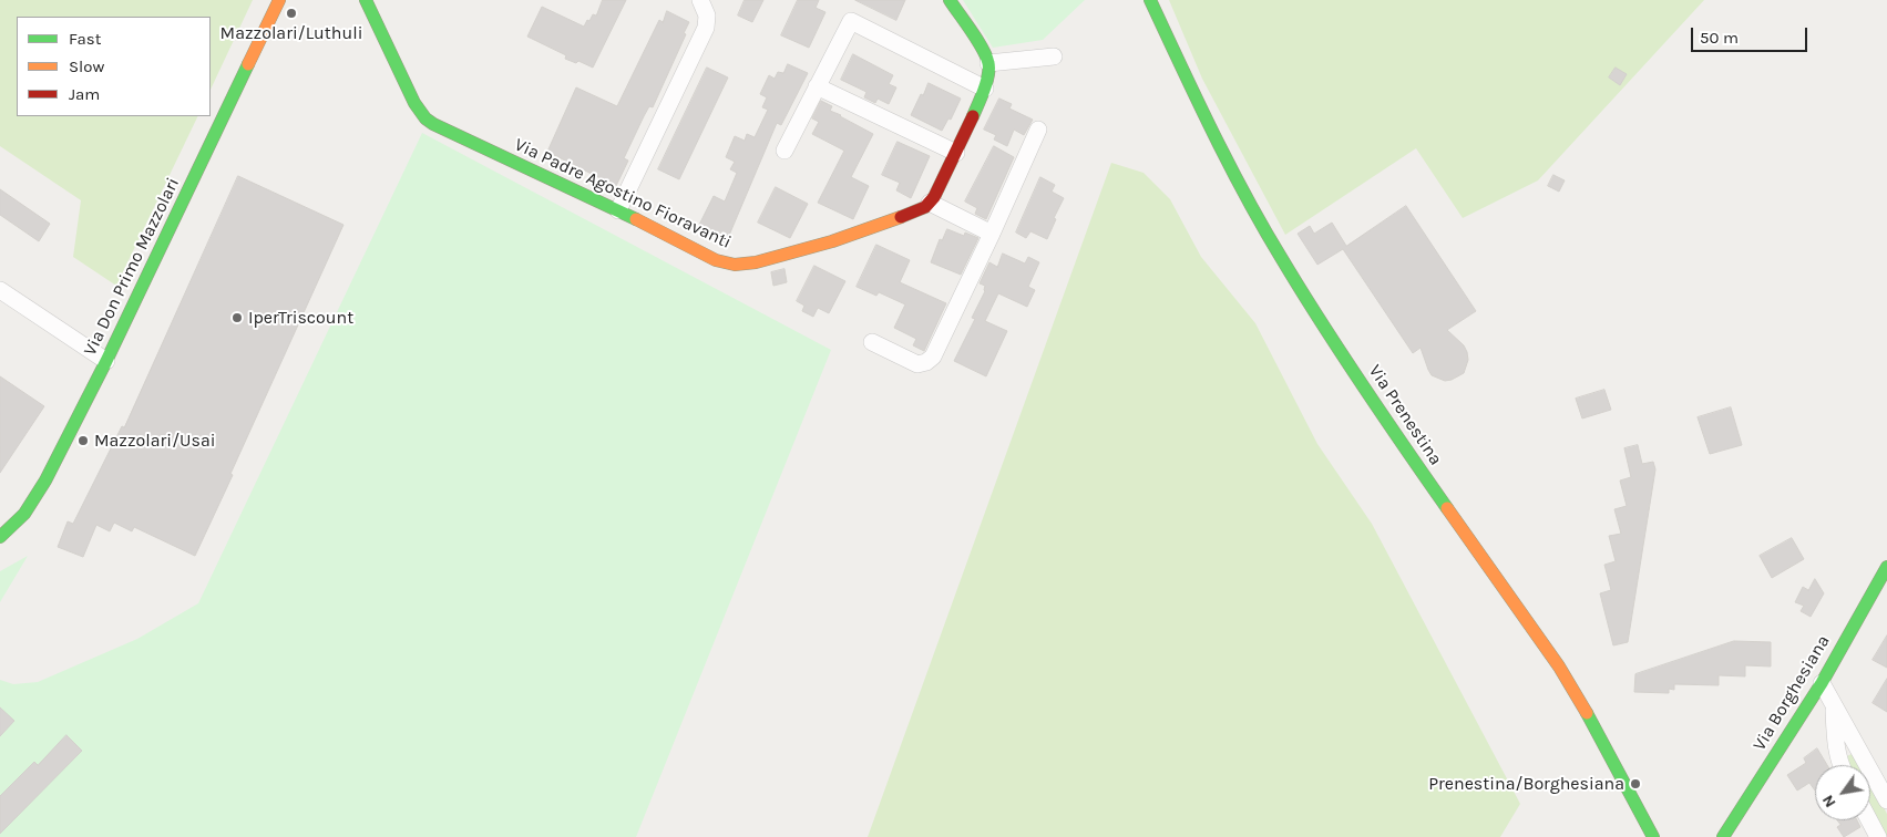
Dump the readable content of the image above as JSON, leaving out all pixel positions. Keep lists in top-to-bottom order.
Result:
{
  "streets": {
    "street": [
      "Via Padre Agostino Fioravanti",
      "Via Don Primo Mazzolari",
      "Via Prenestina",
      "Via Borghesiana"
    ]
  },
  "places": [
    "Mazzolari/Luthuli",
    "IperTriscount",
    "Mazzolari/Usai",
    "Prenestina/Borghesiana"
  ],
  "legend": ["Fast", "Slow", "Jam"],
  "scale_bar": "50 m",
  "north": "bottom left"
}
